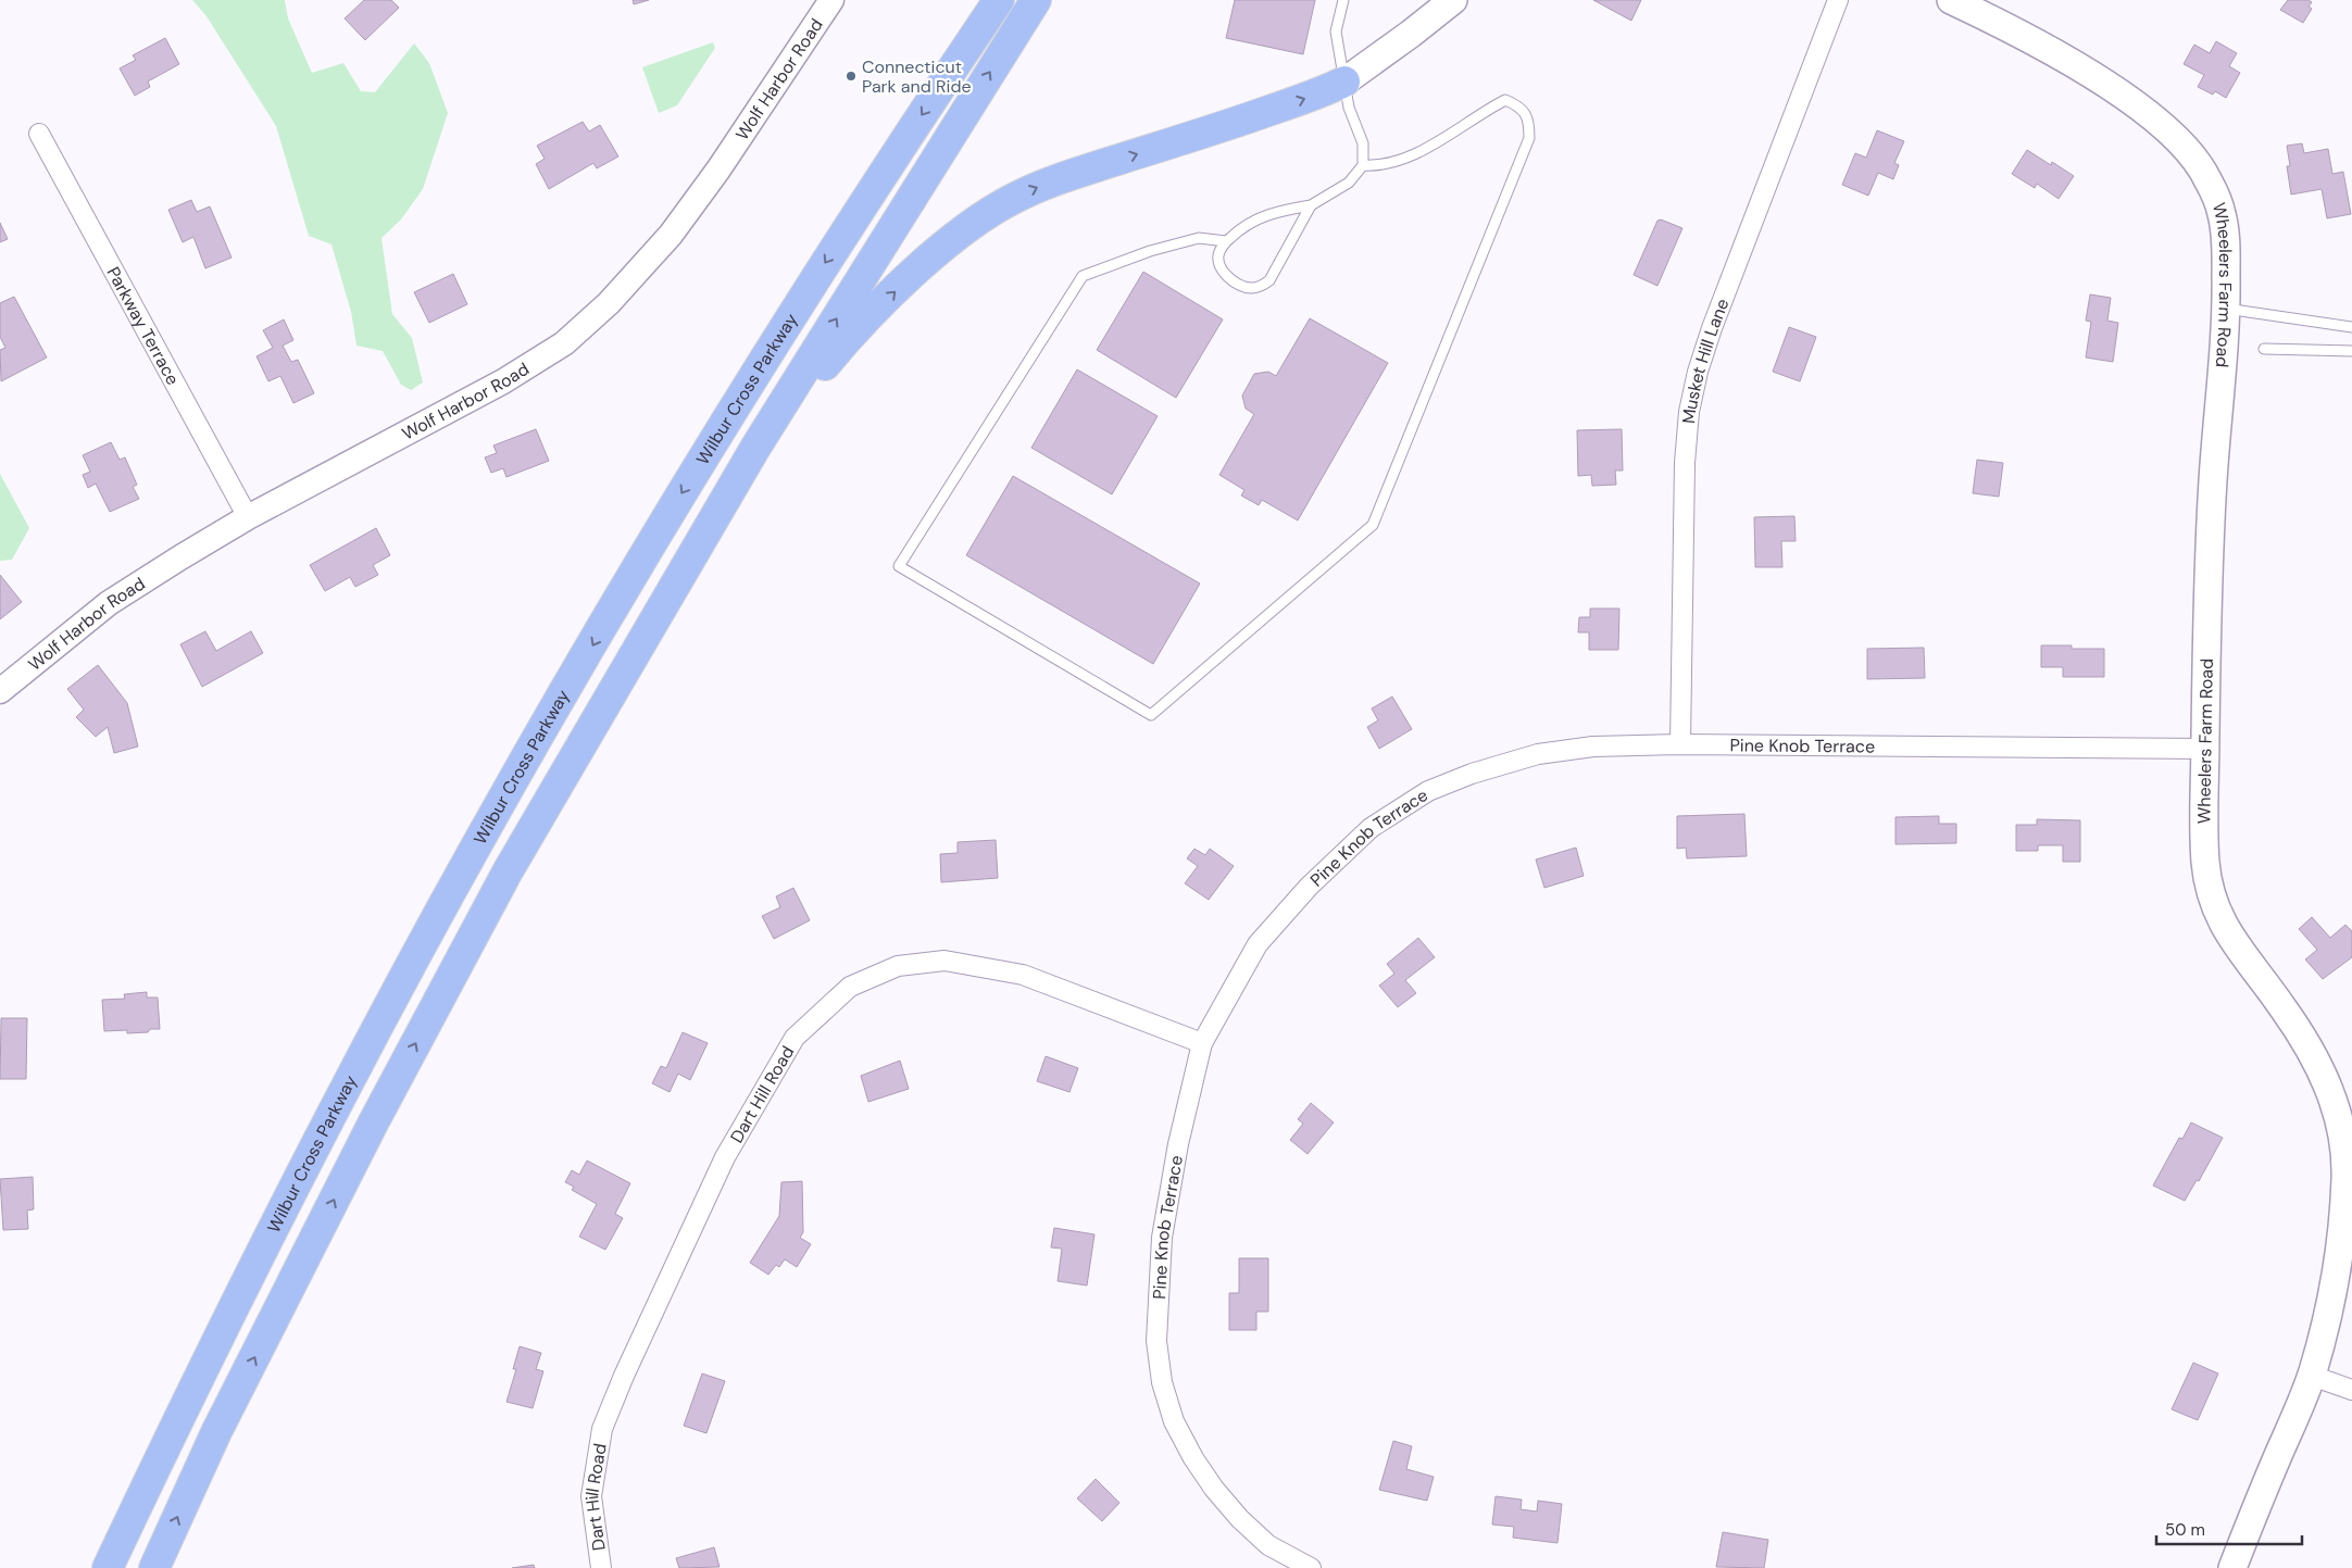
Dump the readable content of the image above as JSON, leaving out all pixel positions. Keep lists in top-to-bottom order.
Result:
{
  "streets": {
    "highway": ["Wilbur Cross Parkway"],
    "main road": ["Wheelers Farm Road"],
    "street": [
      "Wolf Harbor Road",
      "Parkway Terrace",
      "Musket Hill Lane",
      "Pine Knob Terrace",
      "Dart Hill Road"
    ]
  },
  "crossings": [
    ["Wolf Harbor Road", "Parkway Terrace"],
    ["Wheelers Farm Road", "Pine Knob Terrace"],
    ["Musket Hill Lane", "Pine Knob Terrace"],
    ["Pine Knob Terrace", "Dart Hill Road"]
  ],
  "places": ["Connecticut Park and Ride"],
  "scale_bar": "50 m"
}
